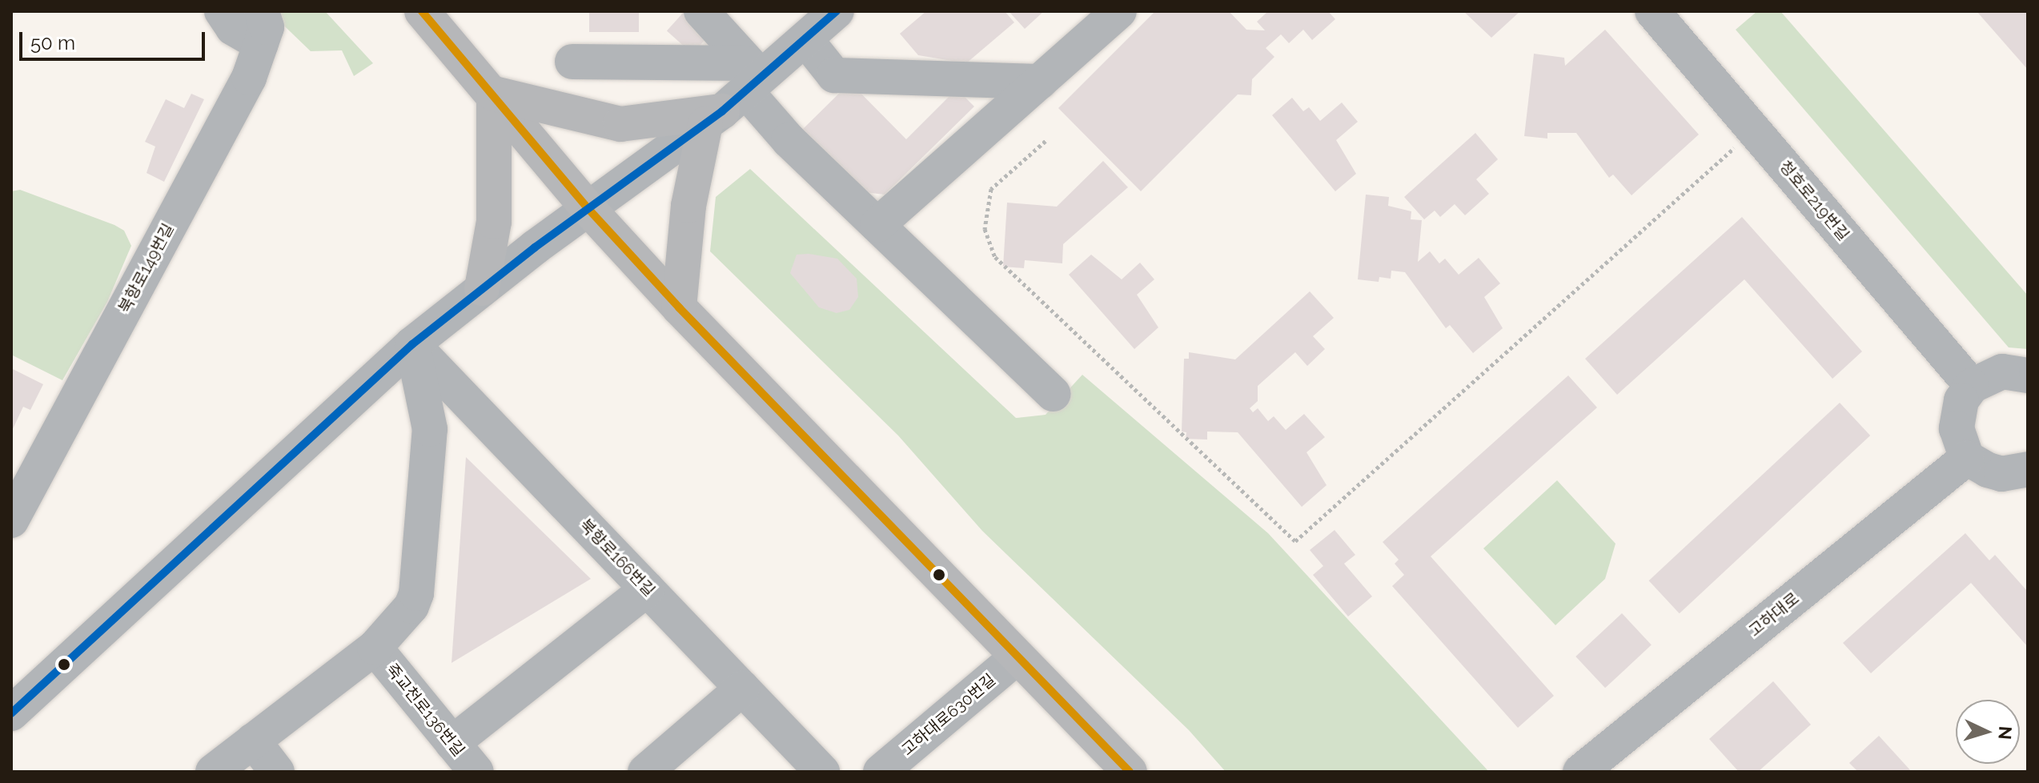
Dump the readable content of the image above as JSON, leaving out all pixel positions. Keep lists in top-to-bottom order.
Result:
{
  "streets": {
    "street": [
      "청호로219번길",
      "북항로149번길",
      "북항로166번길",
      "고하대로",
      "죽교천로136번길",
      "고하대로630번길"
    ]
  },
  "scale_bar": "50 m",
  "north": "right"
}
